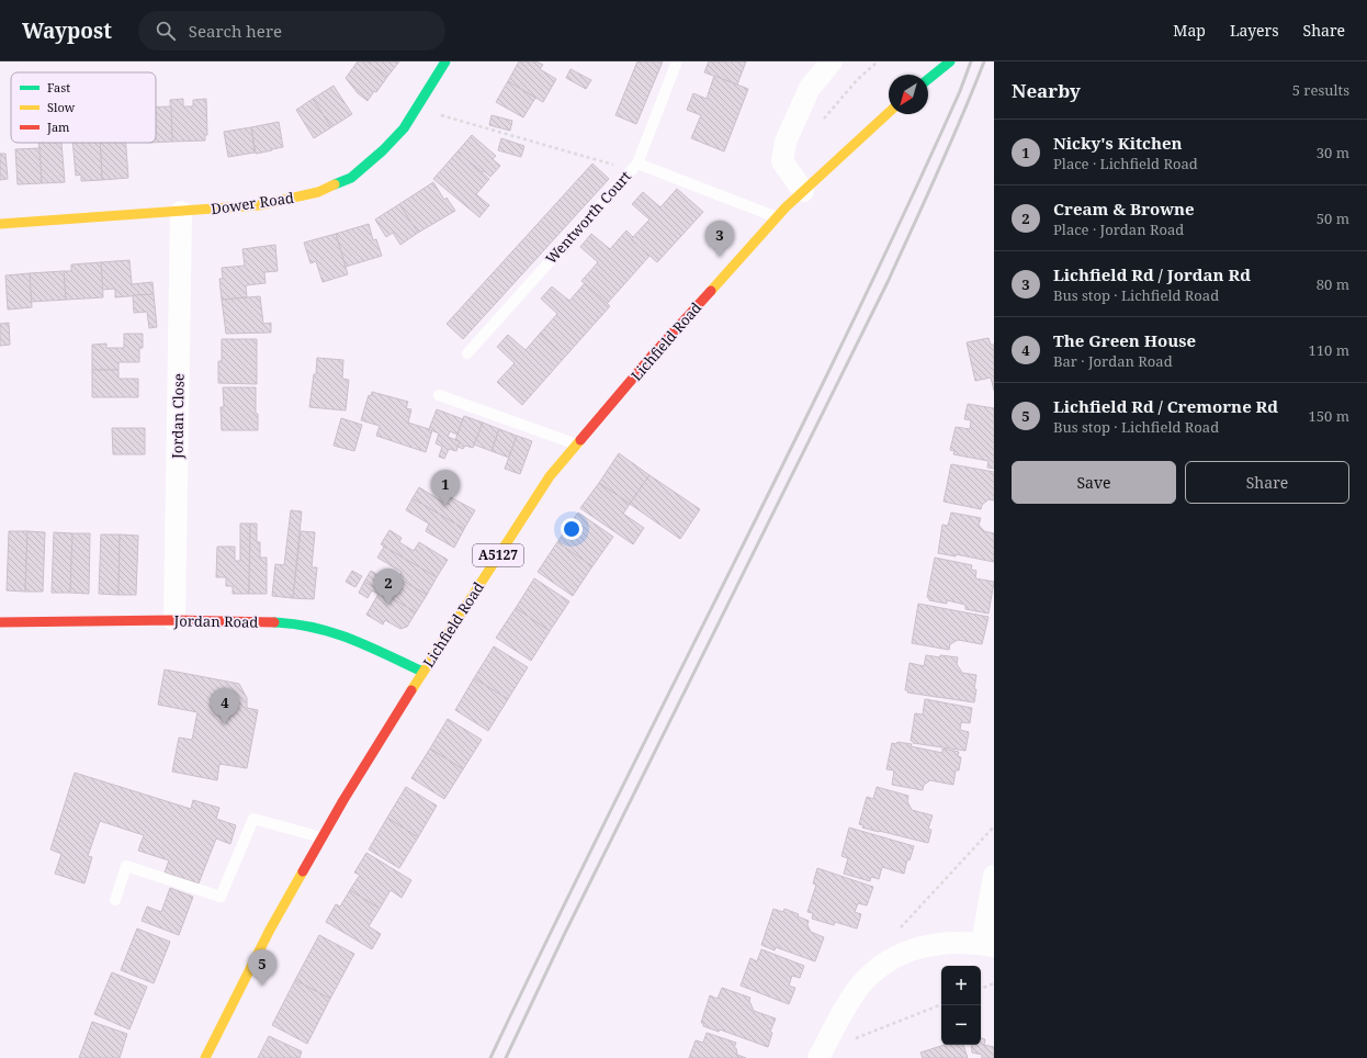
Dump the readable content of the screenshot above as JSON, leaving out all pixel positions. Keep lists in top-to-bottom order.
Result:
{
  "streets": {
    "main road": [
      "Dower Road",
      "Lichfield Road",
      "A5127",
      "Jordan Road"
    ],
    "street": ["Jordan Close"],
    "lane": ["Wentworth Court"]
  },
  "crossings": [
    ["Dower Road", "Jordan Close"],
    ["Lichfield Road", "Jordan Road"],
    ["Jordan Close", "Jordan Road"]
  ],
  "legend": ["Fast", "Slow", "Jam"],
  "north": "bottom left",
  "page": {
    "header": "Waypost",
    "search": "Search here",
    "nav": ["Map", "Layers", "Share"],
    "heading": ["Nearby", "5 results"],
    "list": [
      {
        "mark": "1",
        "name": "Nicky's Kitchen",
        "note": "Place · Lichfield Road",
        "value": "30 m"
      },
      {
        "mark": "2",
        "name": "Cream & Browne",
        "note": "Place · Jordan Road",
        "value": "50 m"
      },
      {
        "mark": "3",
        "name": "Lichfield Rd / Jordan Rd",
        "note": "Bus stop · Lichfield Road",
        "value": "80 m"
      },
      {
        "mark": "4",
        "name": "The Green House",
        "note": "Bar · Jordan Road",
        "value": "110 m"
      },
      {
        "mark": "5",
        "name": "Lichfield Rd / Cremorne Rd",
        "note": "Bus stop · Lichfield Road",
        "value": "150 m"
      }
    ],
    "pins": [
      "3",
      "1",
      "2",
      "4",
      "5"
    ],
    "buttons": ["Save", "Share"],
    "map_buttons": ["+", "−"]
  }
}
